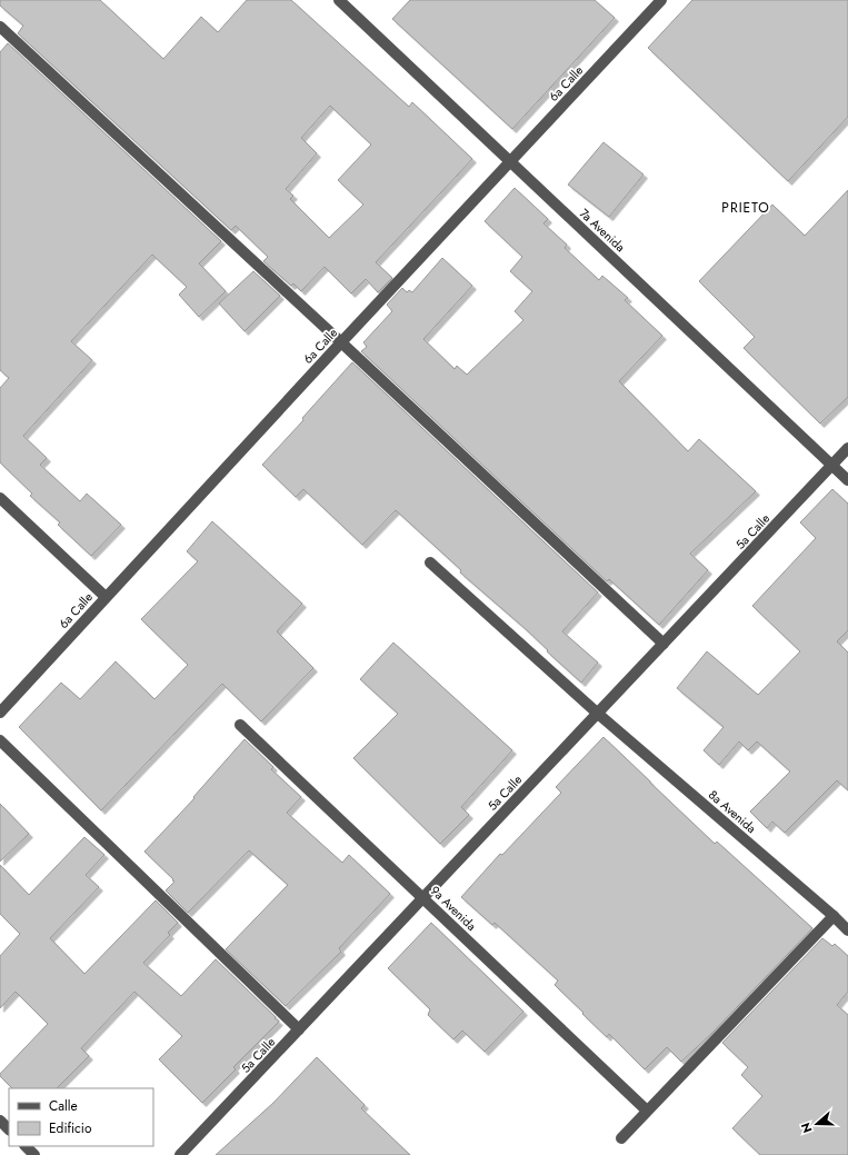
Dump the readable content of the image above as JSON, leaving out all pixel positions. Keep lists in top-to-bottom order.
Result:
{
  "streets": {
    "street": [
      "6a Calle",
      "7a Avenida",
      "5a Calle",
      "8a Avenida",
      "9a Avenida"
    ]
  },
  "crossings": [
    ["6a Calle", "7a Avenida"],
    ["7a Avenida", "5a Calle"],
    ["5a Calle", "8a Avenida"],
    ["5a Calle", "9a Avenida"]
  ],
  "districts": ["PRIETO"],
  "legend": ["Calle", "Edificio"],
  "north": "left"
}
